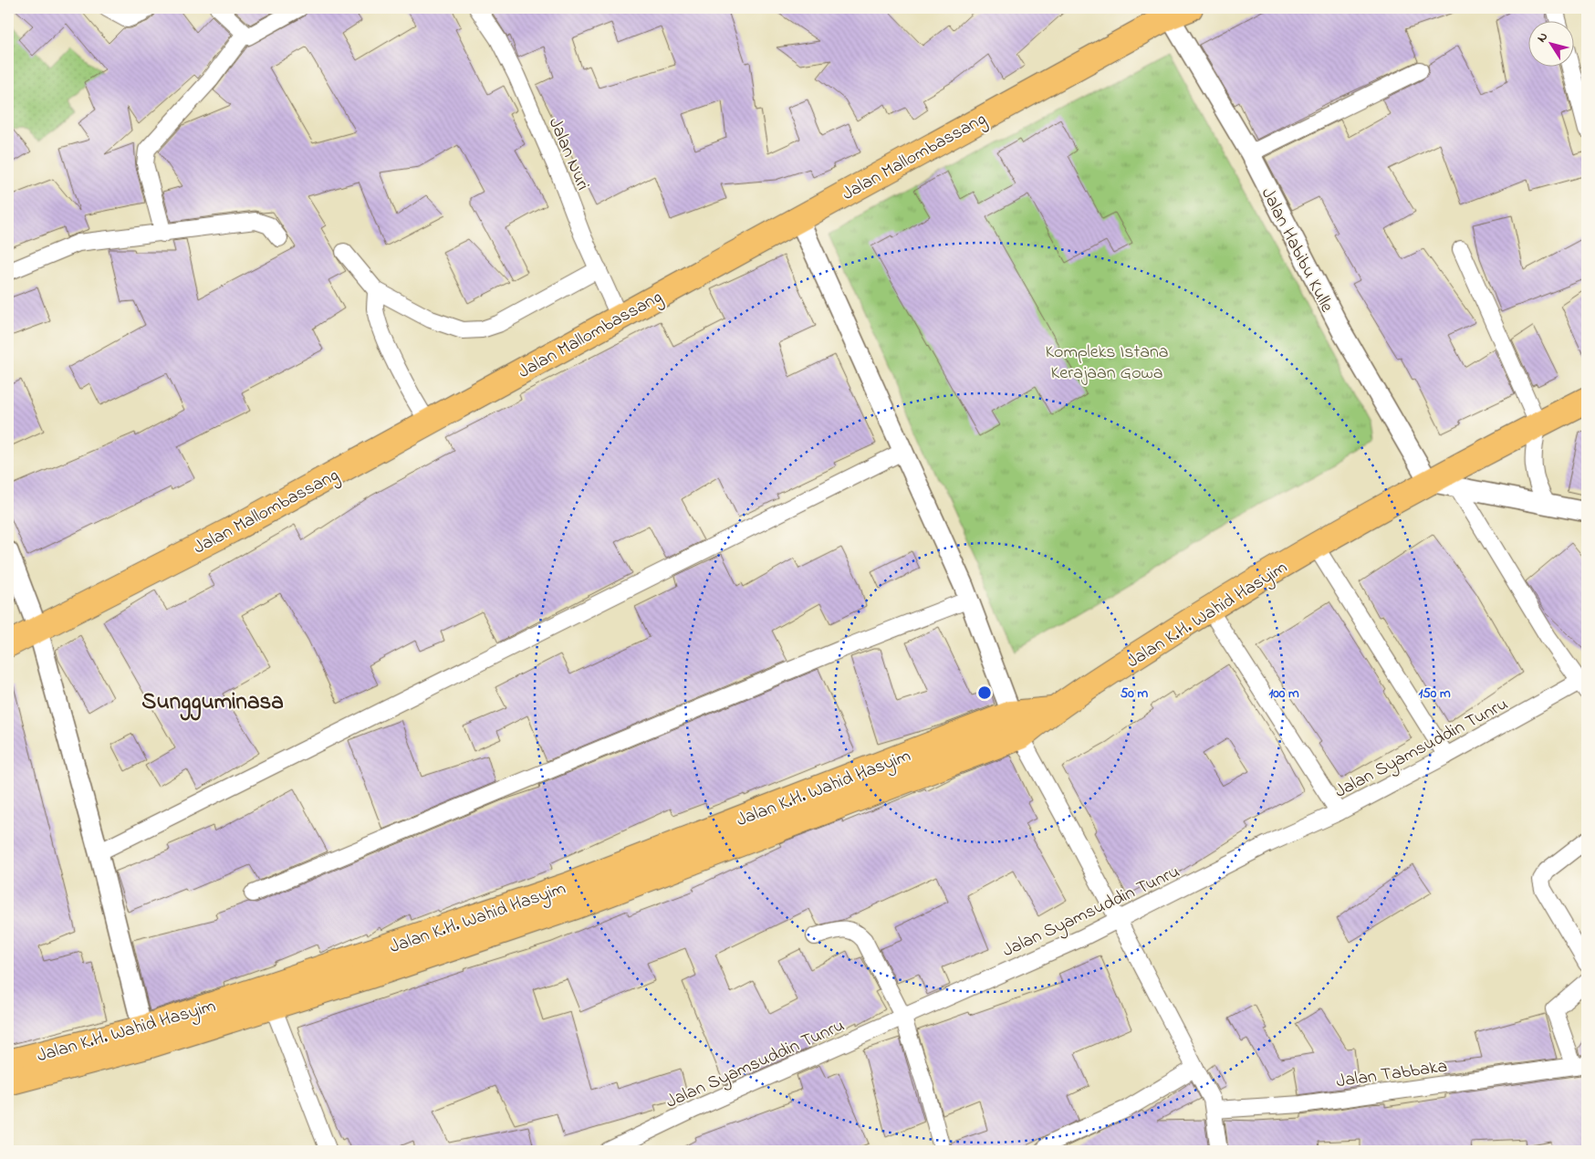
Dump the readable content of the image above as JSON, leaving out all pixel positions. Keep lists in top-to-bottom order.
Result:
{
  "streets": {
    "highway": ["Jalan Mallombassang", "Jalan K.H. Wahid Hasyim"],
    "street": [
      "Jalan Nuri",
      "Jalan Habibu Kulle",
      "Jalan Syamsuddin Tunru",
      "Jalan Tabbaka"
    ]
  },
  "crossings": [
    ["Jalan Nuri", "Jalan Mallombassang"],
    ["Jalan Mallombassang", "Jalan Habibu Kulle"],
    ["Jalan Habibu Kulle", "Jalan K.H. Wahid Hasyim"]
  ],
  "districts": ["Sungguminasa"],
  "parks": ["Kompleks Istana Kerajaan Gowa"],
  "north": "top left",
  "rings": ["50 m", "100 m", "150 m"]
}
